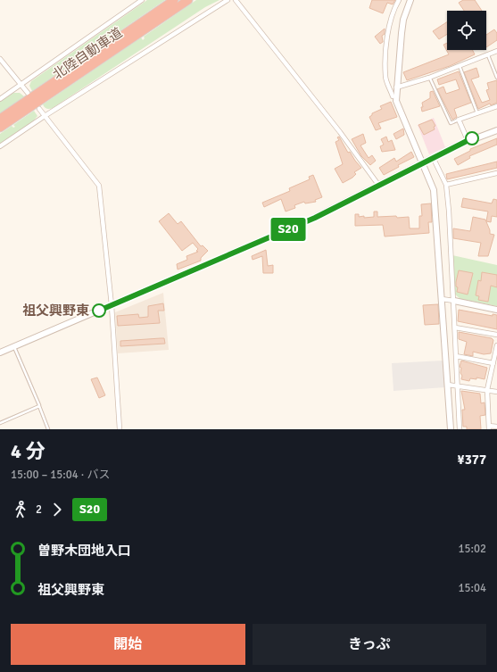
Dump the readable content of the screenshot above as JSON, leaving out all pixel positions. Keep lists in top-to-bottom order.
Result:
{
  "streets": {
    "highway": ["北陸自動車道"]
  },
  "places": ["祖父興野東"],
  "lines": ["bus line S20"],
  "page": {
    "on_map": "S20",
    "heading": ["4 分", "15:00 – 15:04 · バス", "¥377"],
    "legs": ["2", "S20"],
    "list": [
      {
        "name": "曽野木団地入口",
        "value": "15:02"
      },
      {
        "name": "祖父興野東",
        "value": "15:04"
      }
    ],
    "buttons": ["開始", "きっぷ"]
  }
}
